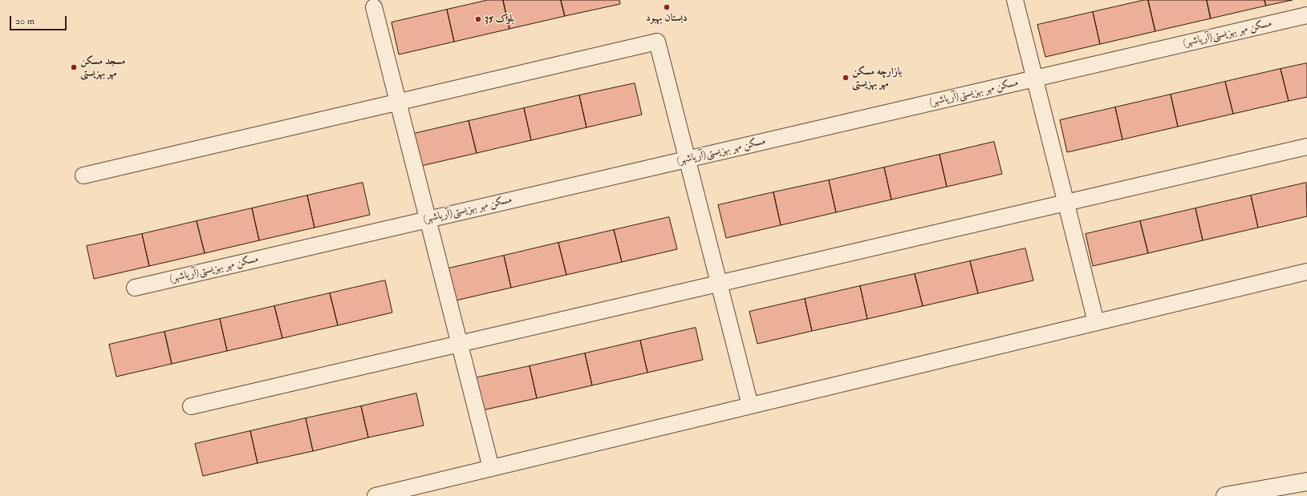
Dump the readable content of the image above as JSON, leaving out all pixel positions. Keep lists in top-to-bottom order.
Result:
{
  "streets": {
    "street": ["مسکن مهر بهزیستی(آریاشهر)"]
  },
  "places": [
    "دبستان بهبود",
    "بلوک 35",
    "مسجد مسکن مهر بهزیستی",
    "بازارچه مسکن مهر بهزیستی"
  ],
  "scale_bar": "20 m"
}
